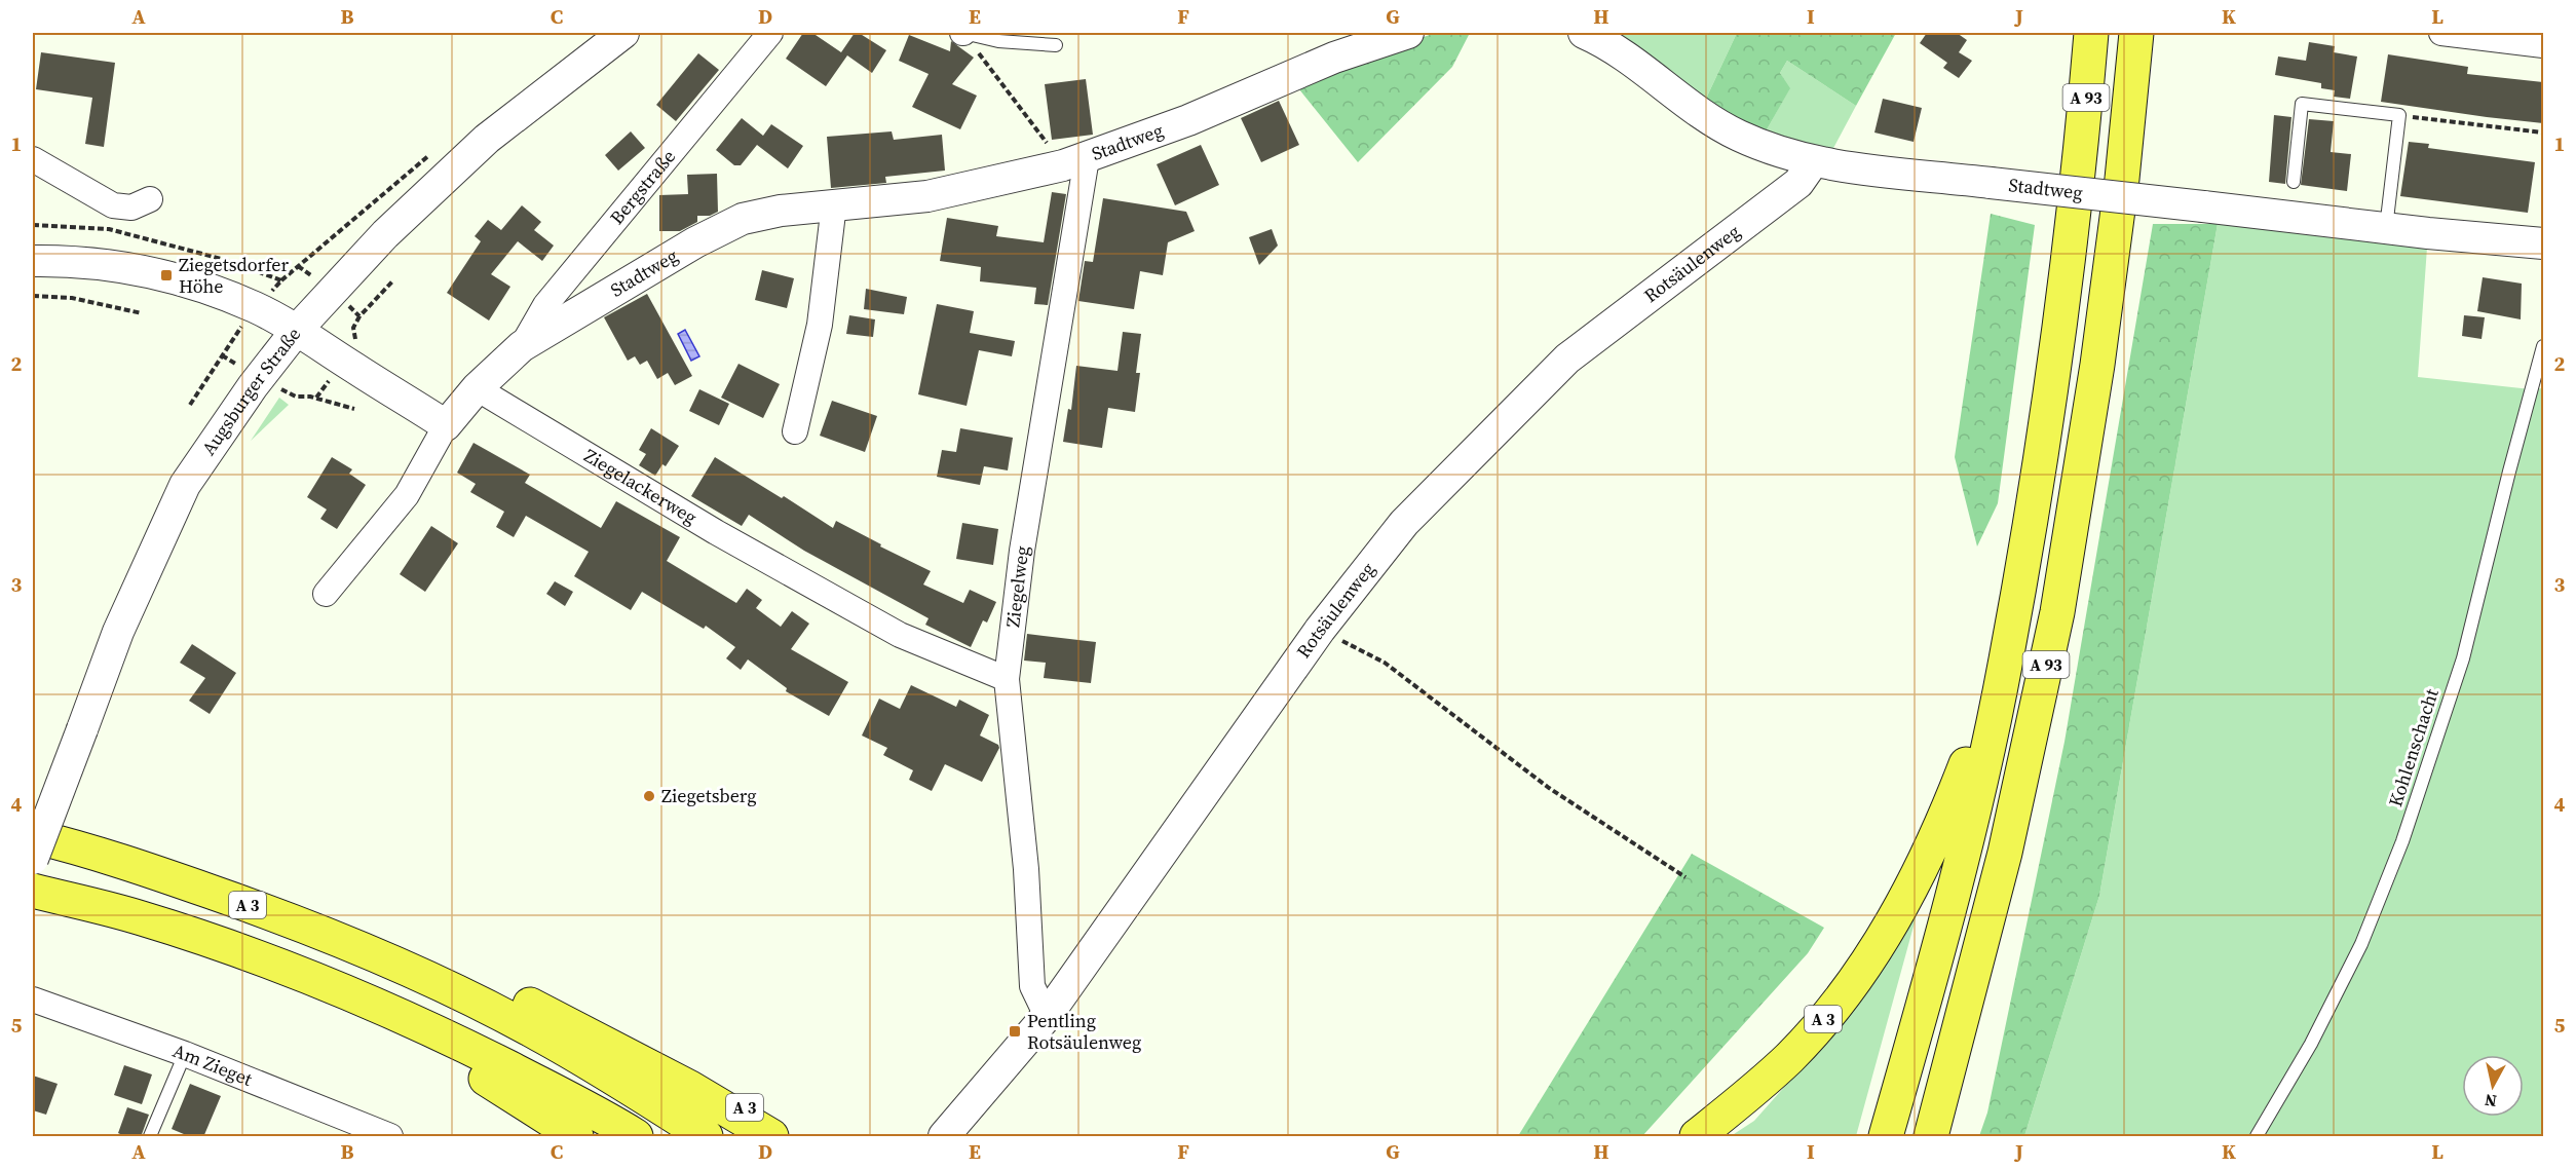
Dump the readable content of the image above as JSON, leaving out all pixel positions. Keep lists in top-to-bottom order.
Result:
{
  "streets": {
    "highway": ["A 93", "A 3"],
    "street": [
      "Stadtweg",
      "Bergstraße",
      "Rotsäulenweg",
      "Augsburger Straße",
      "Ziegelackerweg",
      "Ziegelweg",
      "Am Zieget"
    ],
    "lane": ["Kohlenschacht"]
  },
  "crossings": [
    ["A 93", "A 3"],
    ["Stadtweg", "Bergstraße"],
    ["Stadtweg", "Rotsäulenweg"],
    ["Stadtweg", "Ziegelackerweg"],
    ["Stadtweg", "Ziegelweg"],
    ["Rotsäulenweg", "Ziegelweg"],
    ["Ziegelackerweg", "Ziegelweg"]
  ],
  "places": {
    "transit": ["Ziegetsdorfer Höhe", "Pentling Rotsäulenweg"],
    "other": ["Ziegetsberg"]
  },
  "north": "bottom",
  "grid": {
    "columns": [
      "A",
      "B",
      "C",
      "D",
      "E",
      "F",
      "G",
      "H",
      "I",
      "J",
      "K",
      "L"
    ],
    "rows": [
      "1",
      "2",
      "3",
      "4",
      "5"
    ]
  }
}
